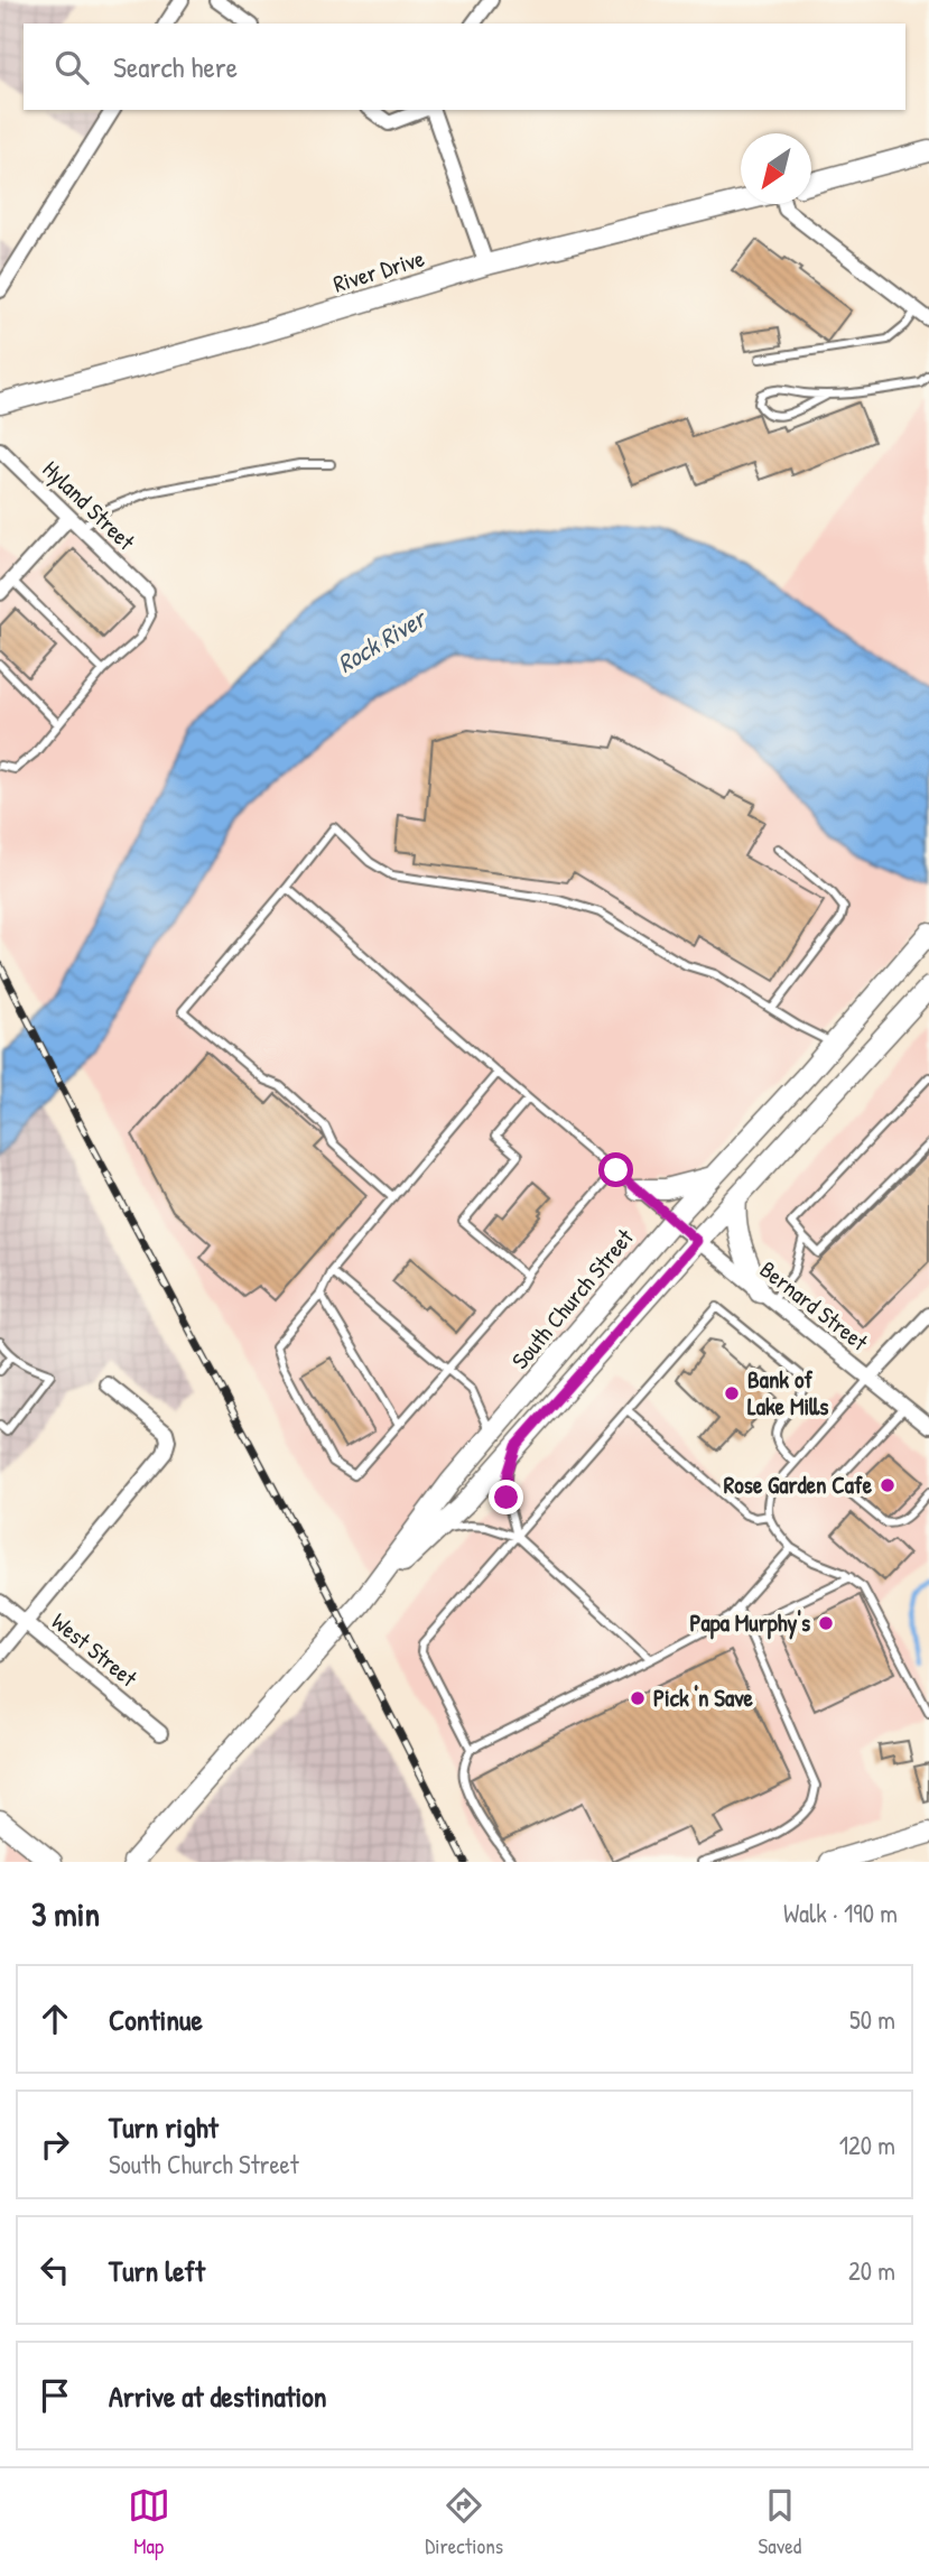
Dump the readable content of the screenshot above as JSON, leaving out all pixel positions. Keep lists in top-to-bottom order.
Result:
{
  "streets": {
    "main road": ["River Drive", "South Church Street"],
    "street": ["Hyland Street", "Bernard Street", "West Street"]
  },
  "crossings": [
    ["South Church Street", "Bernard Street"]
  ],
  "water": ["Rock River"],
  "places": [
    "Bank of Lake Mills",
    "Rose Garden Cafe",
    "Papa Murphy's",
    "Pick 'n Save"
  ],
  "north": "bottom left",
  "page": {
    "search": "Search here",
    "heading": ["3 min", "Walk · 190 m"],
    "list": [
      ["Continue", "50 m"],
      ["Turn right", "South Church Street", "120 m"],
      ["Turn left", "20 m"],
      "Arrive at destination"
    ],
    "nav": ["Map", "Directions", "Saved"]
  }
}
